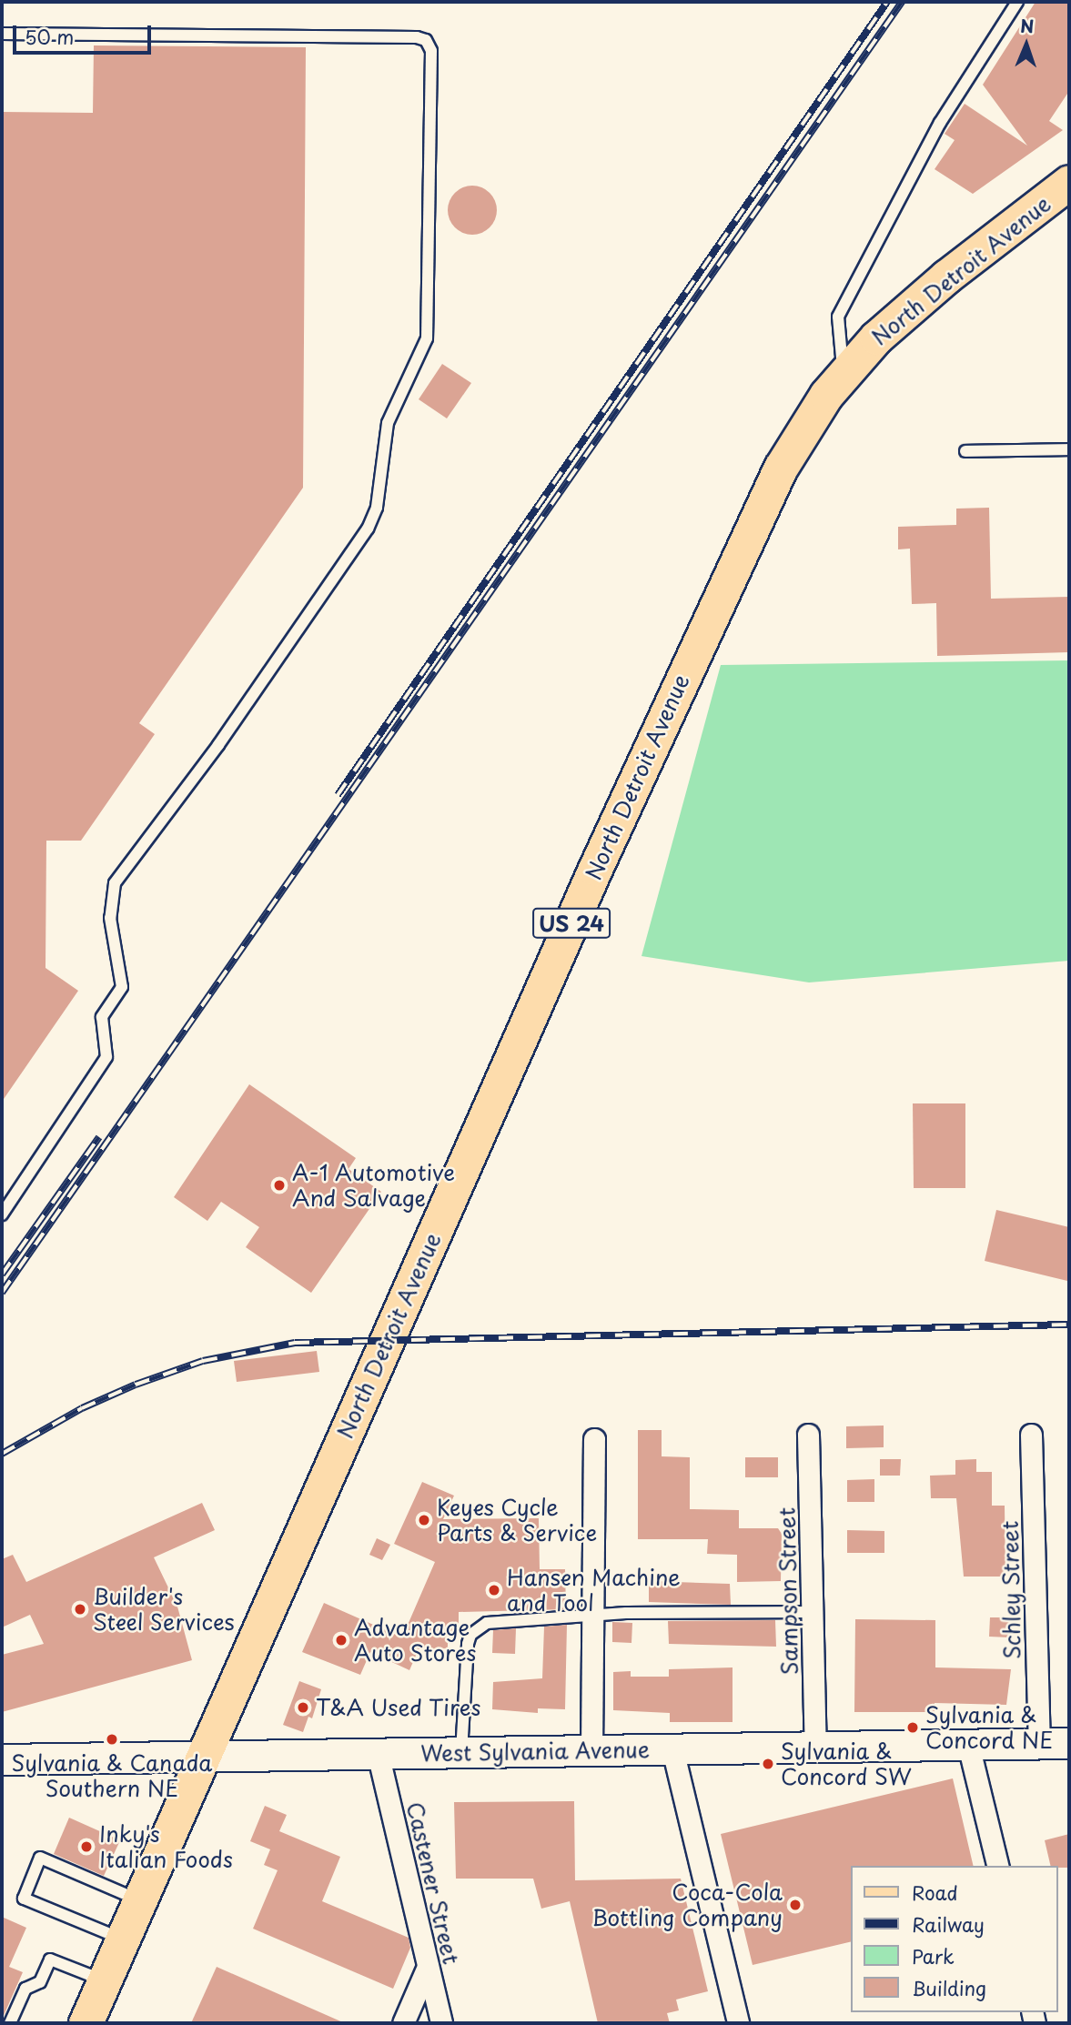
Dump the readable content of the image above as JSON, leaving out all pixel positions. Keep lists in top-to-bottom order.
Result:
{
  "streets": {
    "main road": ["North Detroit Avenue", "US 24", "West Sylvania Avenue"],
    "street": ["Schley Street", "Sampson Street", "Castener Street"]
  },
  "crossings": [
    ["North Detroit Avenue", "West Sylvania Avenue"],
    ["Schley Street", "West Sylvania Avenue"],
    ["Sampson Street", "West Sylvania Avenue"],
    ["West Sylvania Avenue", "Castener Street"]
  ],
  "places": [
    "A-1 Automotive And Salvage",
    "Keyes Cycle Parts & Service",
    "Hansen Machine and Tool",
    "Builder's Steel Services",
    "Advantage Auto Stores",
    "T&A Used Tires",
    "Sylvania & Concord NE",
    "Sylvania & Canada Southern NE",
    "Sylvania & Concord SW",
    "Inky's Italian Foods",
    "Coca-Cola Bottling Company"
  ],
  "legend": [
    "Road",
    "Railway",
    "Park",
    "Building"
  ],
  "scale_bar": "50 m",
  "north": "top"
}
